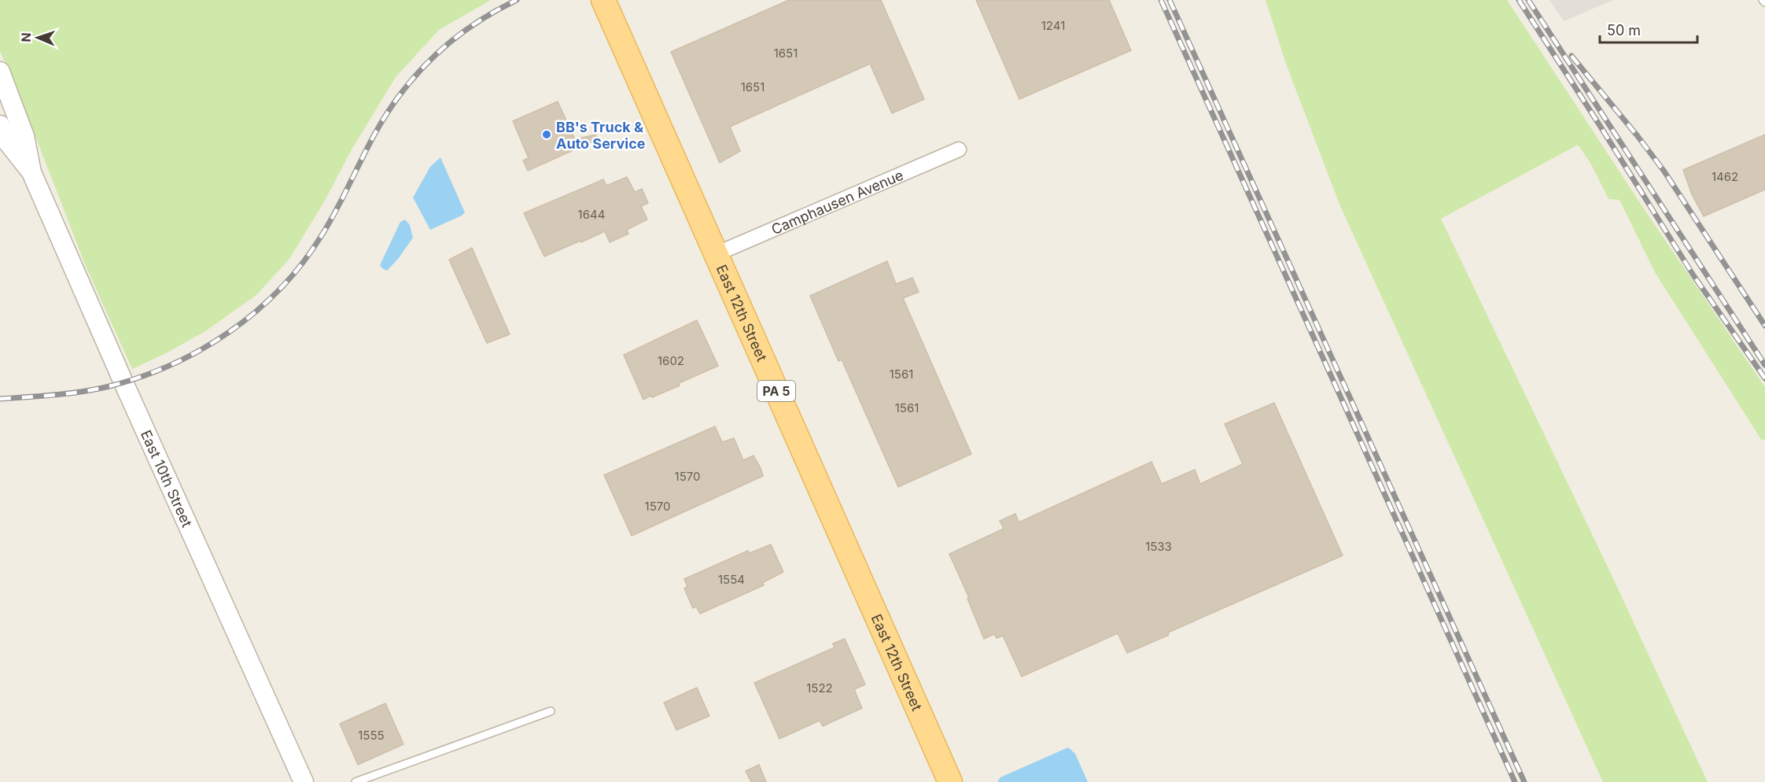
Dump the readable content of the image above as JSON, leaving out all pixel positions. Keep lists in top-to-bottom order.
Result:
{
  "streets": {
    "main road": ["East 12th Street", "PA 5"],
    "street": ["Camphausen Avenue", "East 10th Street"]
  },
  "crossings": [
    ["Camphausen Avenue", "East 12th Street"]
  ],
  "places": ["BB's Truck & Auto Service"],
  "house_numbers": [
    "1241",
    "1651",
    "1651",
    "1462",
    "1644",
    "1602",
    "1561",
    "1561",
    "1570",
    "1570",
    "1533",
    "1554",
    "1522",
    "1555"
  ],
  "scale_bar": "50 m",
  "north": "left"
}
